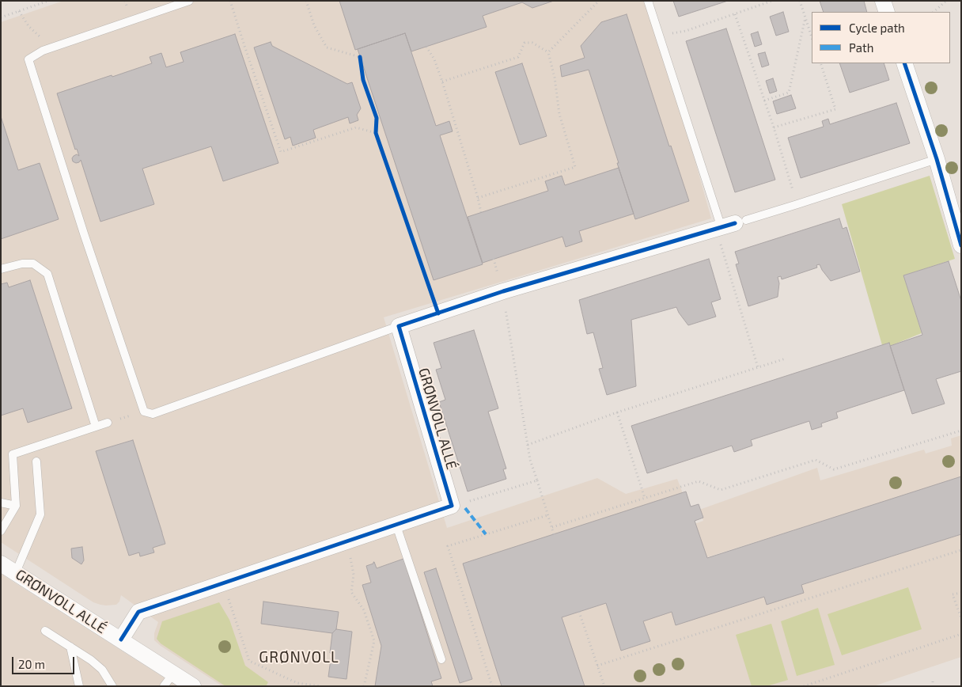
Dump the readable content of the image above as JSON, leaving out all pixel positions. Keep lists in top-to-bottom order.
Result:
{
  "streets": {
    "street": ["GRØNVOLL ALLÉ"]
  },
  "districts": ["GRØNVOLL"],
  "legend": ["Cycle path", "Path"],
  "scale_bar": "20 m"
}
